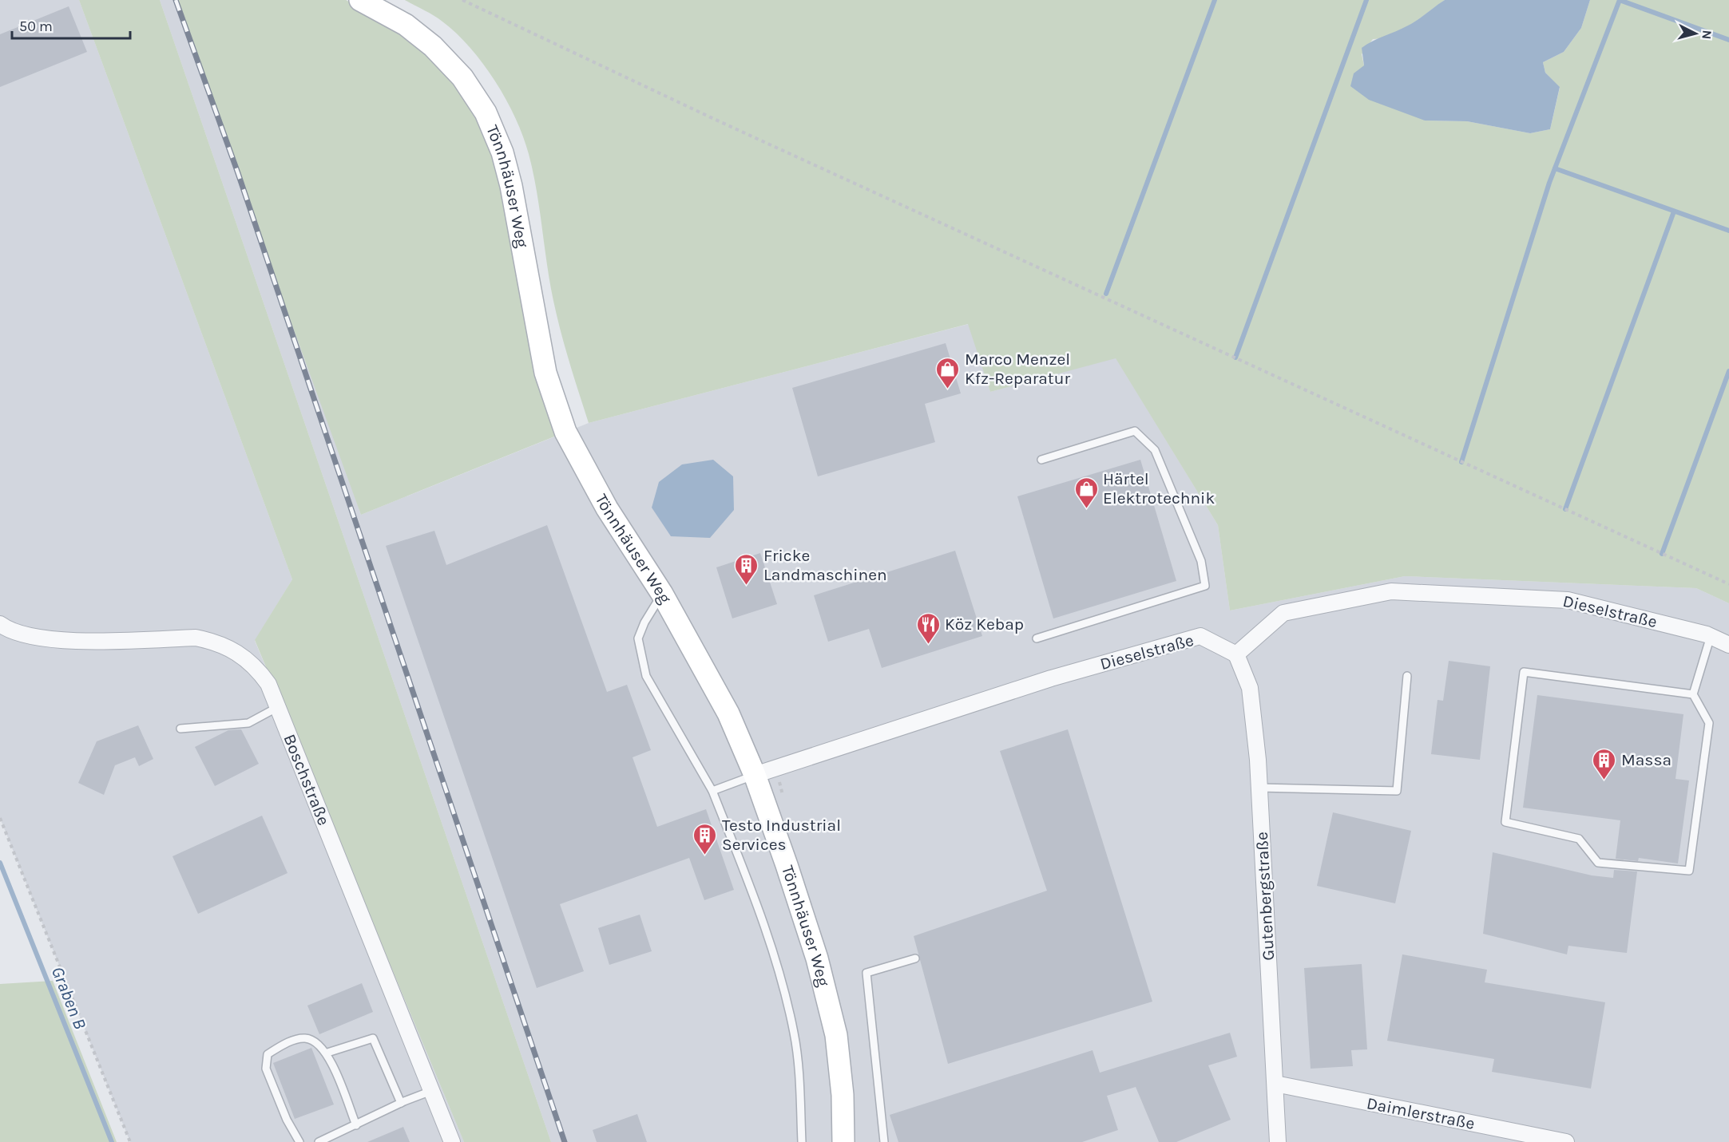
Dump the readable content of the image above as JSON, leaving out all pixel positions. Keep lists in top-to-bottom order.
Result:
{
  "streets": {
    "main road": ["Tönnhäuser Weg"],
    "street": [
      "Dieselstraße",
      "Boschstraße",
      "Gutenbergstraße",
      "Daimlerstraße"
    ]
  },
  "crossings": [
    ["Tönnhäuser Weg", "Dieselstraße"],
    ["Dieselstraße", "Gutenbergstraße"],
    ["Gutenbergstraße", "Daimlerstraße"]
  ],
  "water": ["Graben B"],
  "places": {
    "shop": ["Marco Menzel Kfz-Reparatur", "Härtel Elektrotechnik"],
    "building": ["Fricke Landmaschinen", "Massa", "Testo Industrial Services"],
    "restaurant": ["Köz Kebap"]
  },
  "scale_bar": "50 m",
  "north": "right"
}
